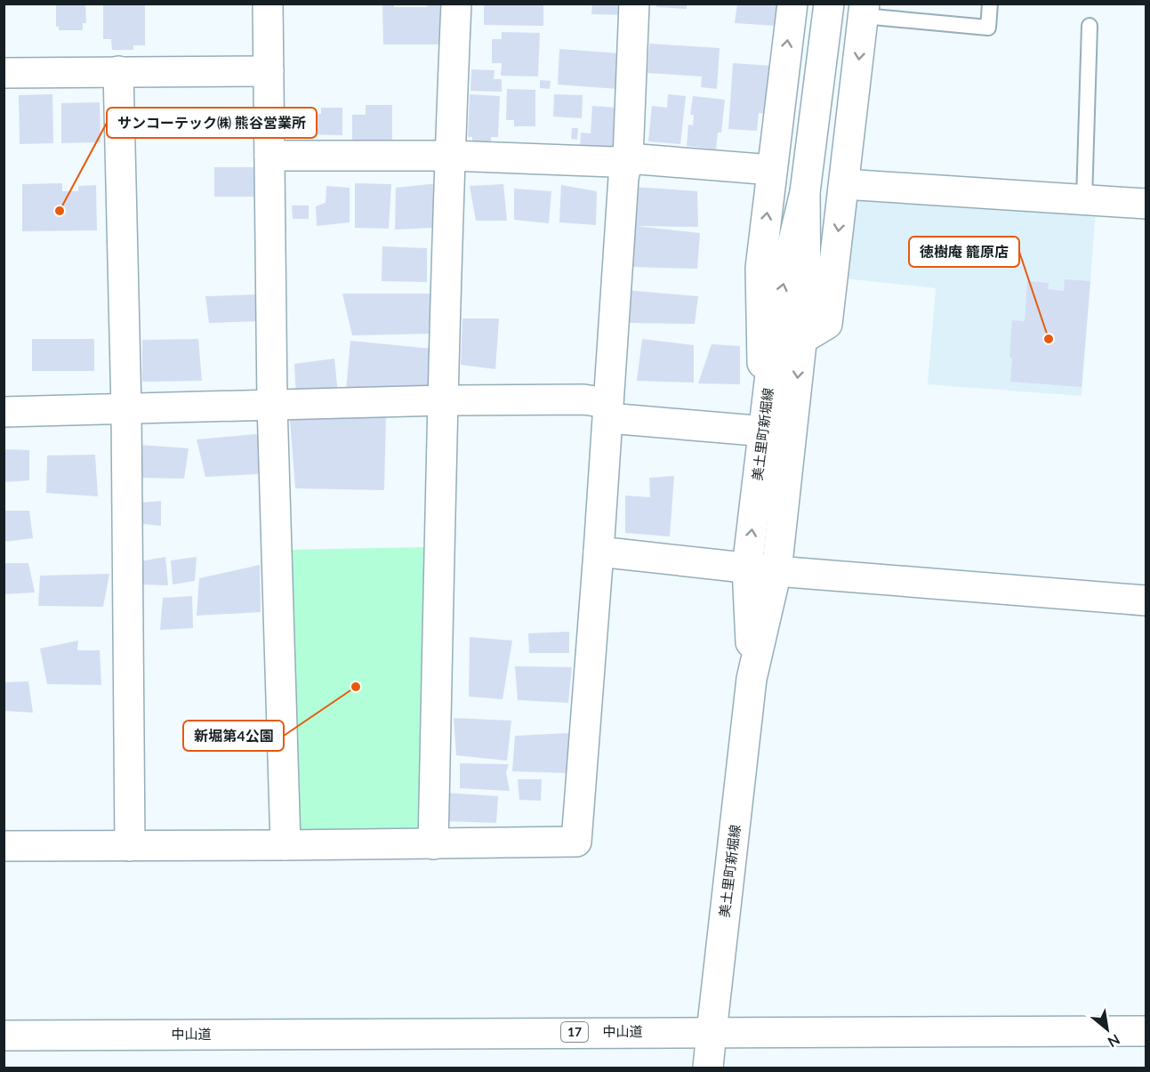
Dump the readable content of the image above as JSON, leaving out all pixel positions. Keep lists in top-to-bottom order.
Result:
{
  "streets": {
    "main road": ["美土里町新堀線", "17", "中山道"]
  },
  "crossings": [
    ["美土里町新堀線", "中山道"]
  ],
  "places": ["サンコーテック㈱ 熊谷営業所", "徳樹庵 籠原店", "新堀第4公園"],
  "north": "bottom right"
}
